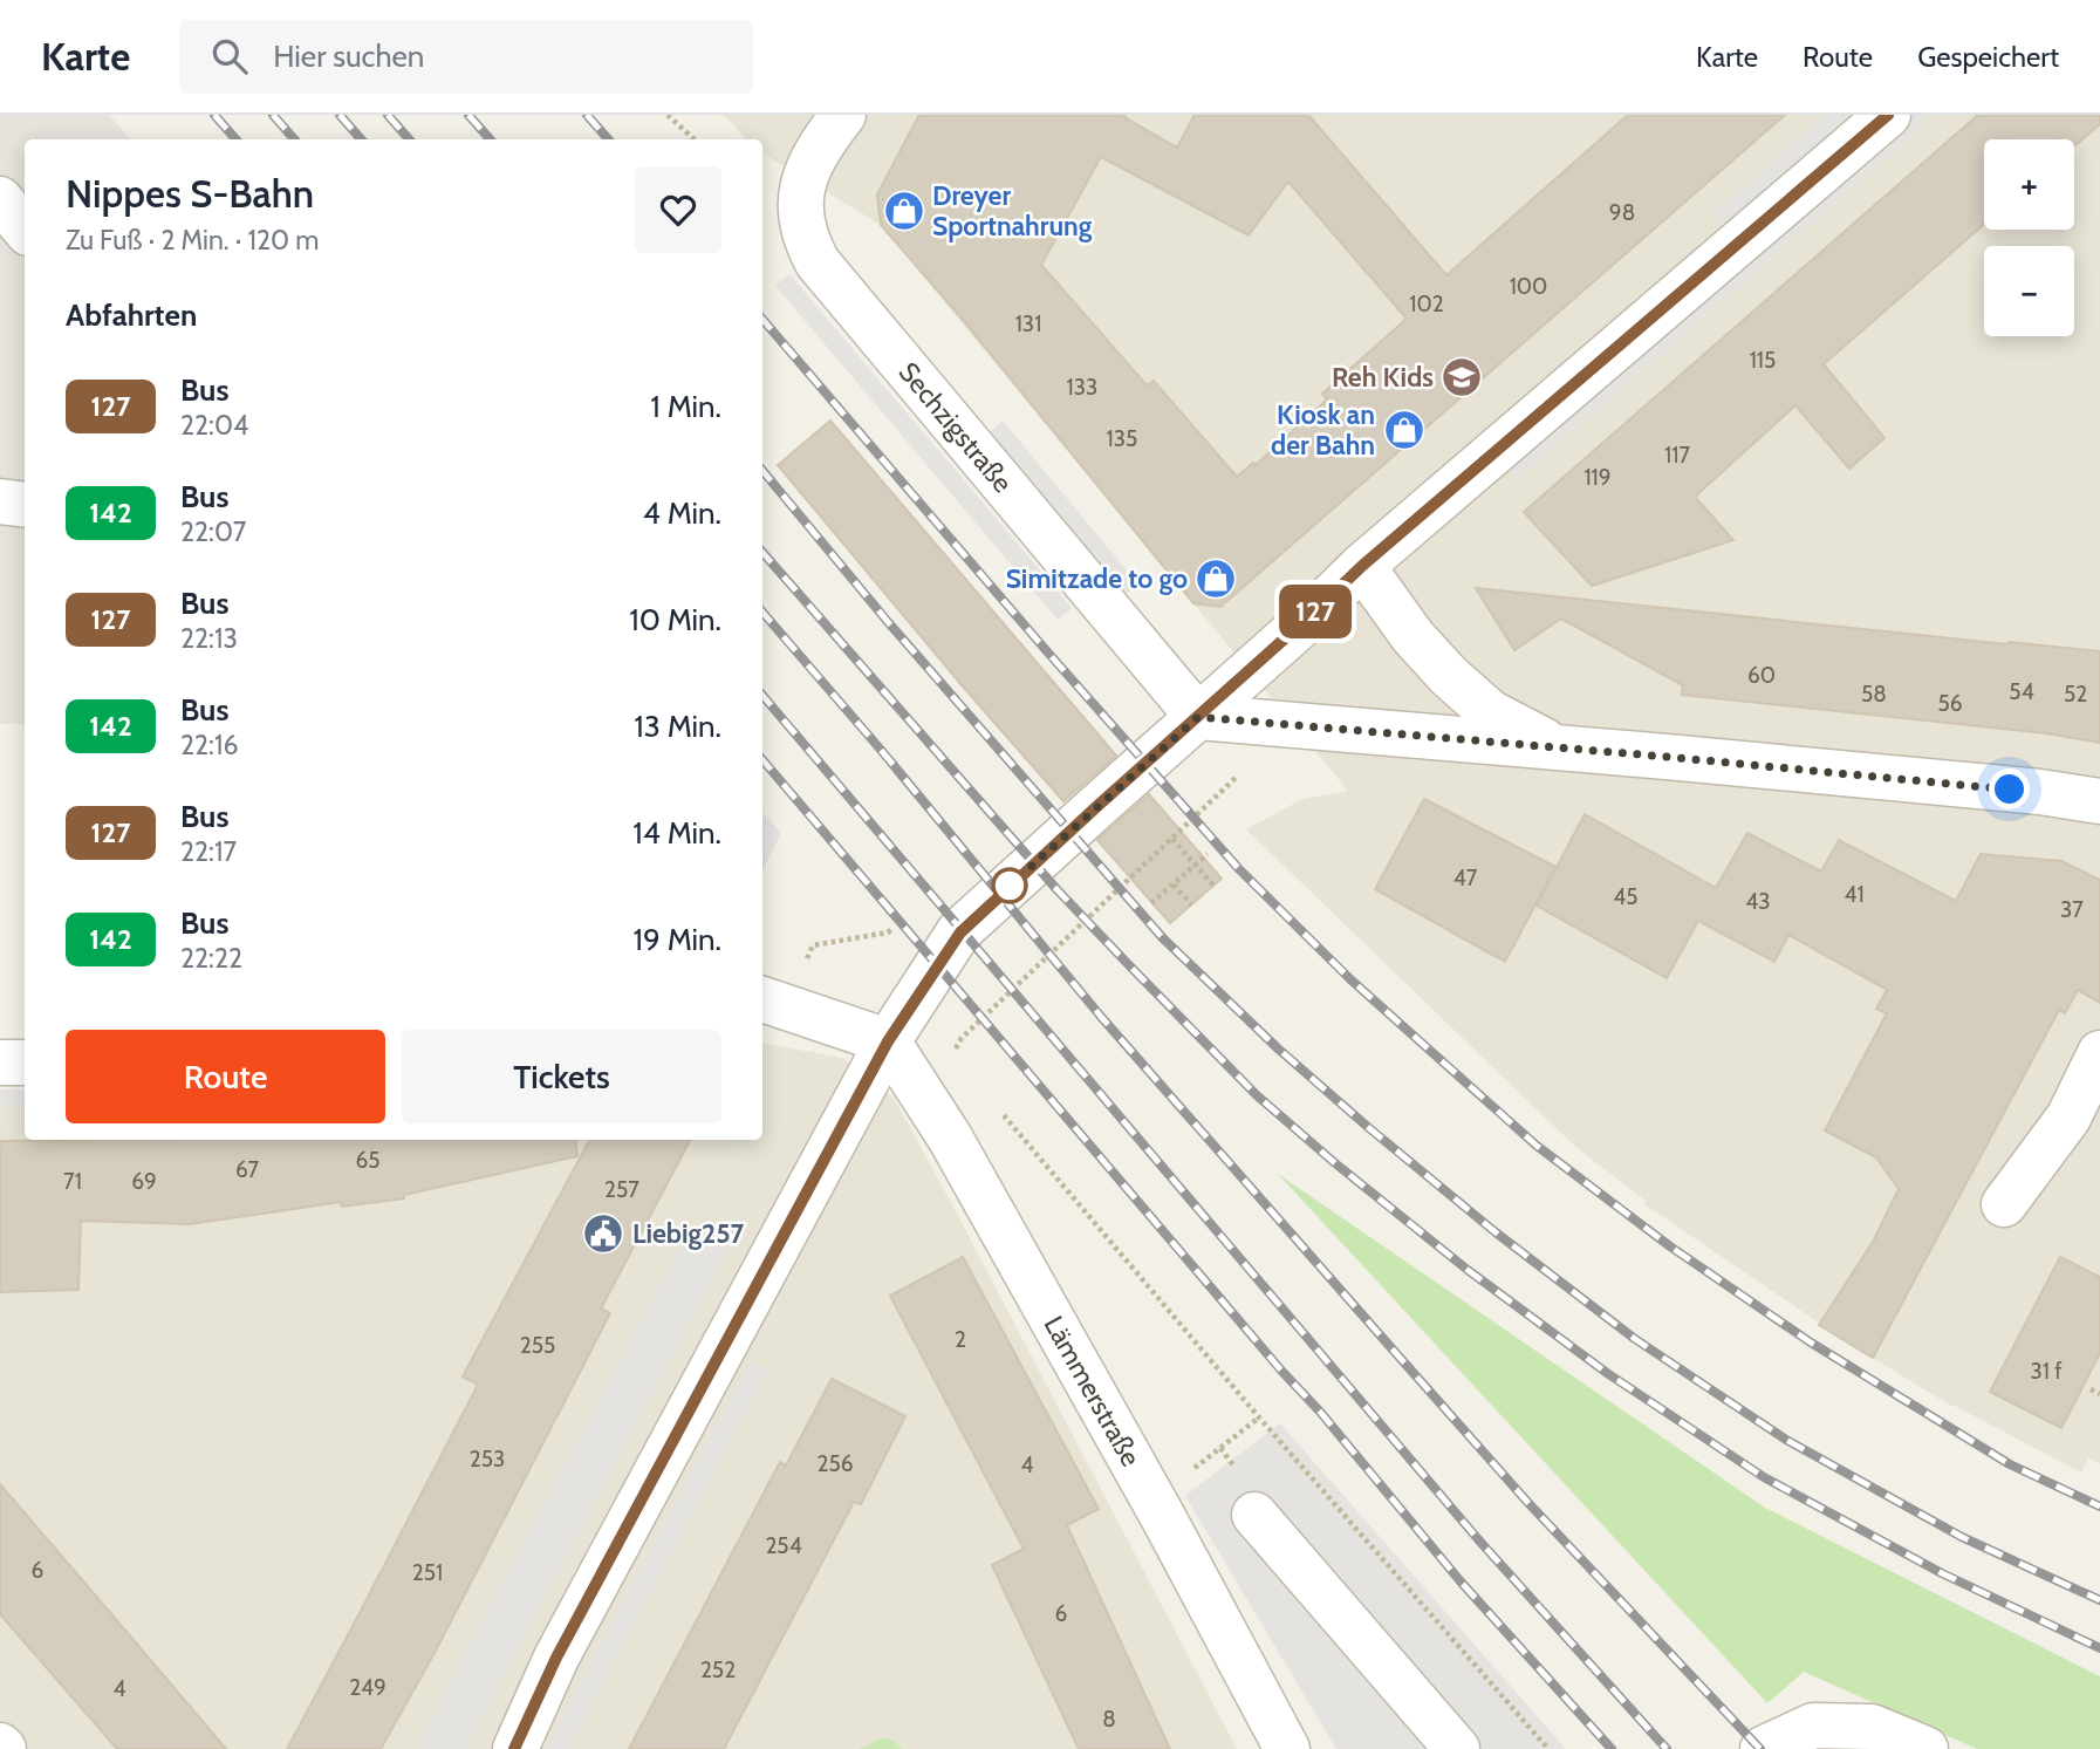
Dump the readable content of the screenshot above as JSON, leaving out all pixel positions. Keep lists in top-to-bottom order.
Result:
{
  "streets": {
    "street": ["Sechzigstraße", "Lämmerstraße"]
  },
  "places": {
    "shop": ["Dreyer Sportnahrung", "Kiosk an der Bahn", "Simitzade to go"],
    "school or university": ["Reh Kids"],
    "public building": ["Liebig257"]
  },
  "lines": ["bus line 127"],
  "house_numbers": [
    "98",
    "100",
    "102",
    "131",
    "115",
    "133",
    "135",
    "117",
    "119",
    "60",
    "54",
    "58",
    "52",
    "56",
    "47",
    "41",
    "45",
    "43",
    "37",
    "65",
    "67",
    "71",
    "69",
    "257",
    "2",
    "255",
    "31 f",
    "253",
    "256",
    "4",
    "254",
    "6",
    "251",
    "6",
    "252",
    "249",
    "4",
    "8"
  ],
  "page": {
    "header": "Karte",
    "search": "Hier suchen",
    "nav": ["Karte", "Route", "Gespeichert"],
    "on_map": "127",
    "map_buttons": ["+", "−"],
    "heading": [
      ["Nippes S-Bahn", "Zu Fuß · 2 Min. · 120 m"],
      "Abfahrten"
    ],
    "list": [
      {
        "mark": "127",
        "name": "Bus",
        "note": "22:04",
        "value": "1 Min."
      },
      {
        "mark": "142",
        "name": "Bus",
        "note": "22:07",
        "value": "4 Min."
      },
      {
        "mark": "127",
        "name": "Bus",
        "note": "22:13",
        "value": "10 Min."
      },
      {
        "mark": "142",
        "name": "Bus",
        "note": "22:16",
        "value": "13 Min."
      },
      {
        "mark": "127",
        "name": "Bus",
        "note": "22:17",
        "value": "14 Min."
      },
      {
        "mark": "142",
        "name": "Bus",
        "note": "22:22",
        "value": "19 Min."
      }
    ],
    "buttons": ["Route", "Tickets"]
  }
}
